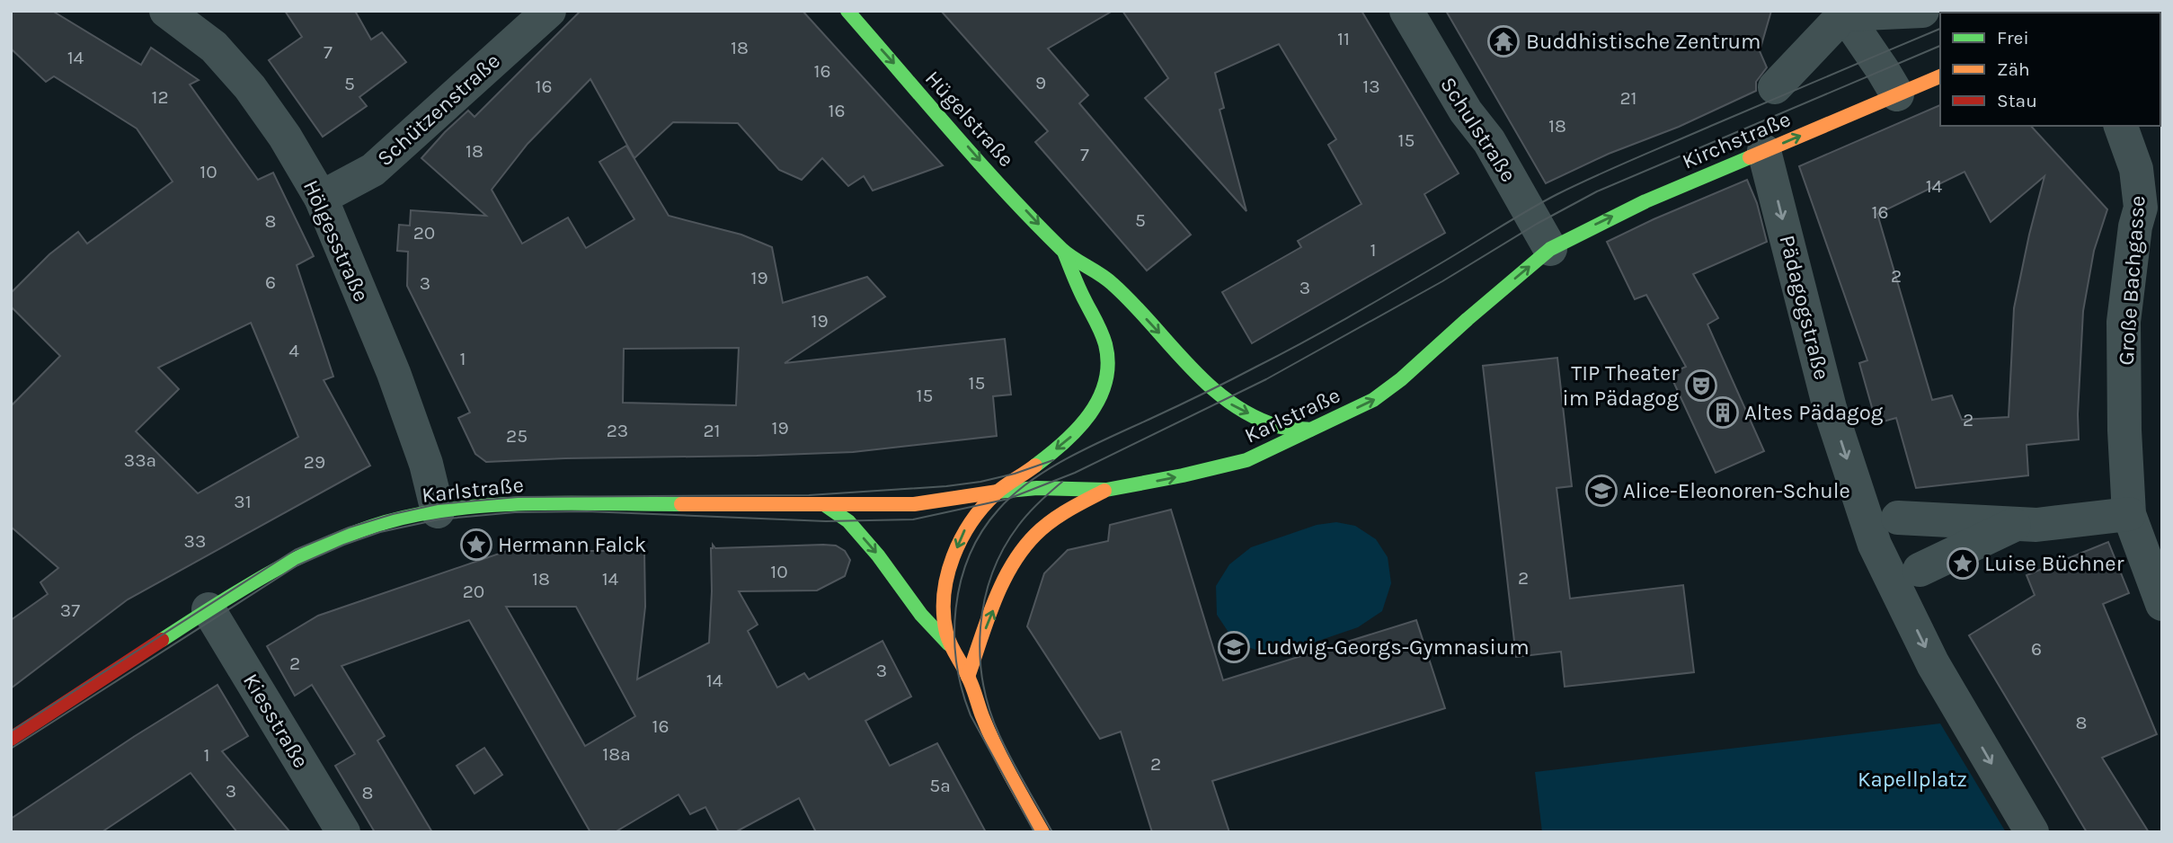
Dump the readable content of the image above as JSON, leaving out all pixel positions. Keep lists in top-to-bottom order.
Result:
{
  "streets": {
    "main road": ["Hügelstraße", "Kirchstraße", "Karlstraße"],
    "street": [
      "Schützenstraße",
      "Schulstraße",
      "Hölgesstraße",
      "Große Bachgasse",
      "Pädagogstraße",
      "Kiesstraße"
    ]
  },
  "crossings": [
    ["Schützenstraße", "Hölgesstraße"],
    ["Hügelstraße", "Karlstraße"],
    ["Schulstraße", "Kirchstraße"],
    ["Schulstraße", "Karlstraße"],
    ["Kirchstraße", "Pädagogstraße"],
    ["Kirchstraße", "Karlstraße"],
    ["Hölgesstraße", "Karlstraße"],
    ["Karlstraße", "Kiesstraße"]
  ],
  "one_way": ["Hügelstraße", "Kirchstraße", "Pädagogstraße"],
  "parks": ["Kapellplatz"],
  "places": {
    "temple": ["Buddhistische Zentrum"],
    "theatre": ["TIP Theater im Pädagog"],
    "building": ["Altes Pädagog"],
    "school or university": ["Alice-Eleonoren-Schule", "Ludwig-Georgs-Gymnasium"],
    "place": ["Hermann Falck", "Luise Büchner"]
  },
  "house_numbers": [
    "11",
    "18",
    "7",
    "14",
    "16",
    "9",
    "5",
    "16",
    "13",
    "12",
    "21",
    "16",
    "18",
    "15",
    "18",
    "7",
    "10",
    "14",
    "16",
    "5",
    "8",
    "20",
    "1",
    "2",
    "19",
    "6",
    "3",
    "3",
    "19",
    "4",
    "1",
    "15",
    "15",
    "2",
    "19",
    "23",
    "21",
    "25",
    "33a",
    "29",
    "31",
    "33",
    "10",
    "2",
    "18",
    "14",
    "20",
    "37",
    "6",
    "2",
    "3",
    "14",
    "8",
    "16",
    "18a",
    "1",
    "2",
    "5a",
    "3",
    "8"
  ],
  "legend": ["Frei", "Zäh", "Stau"]
}
